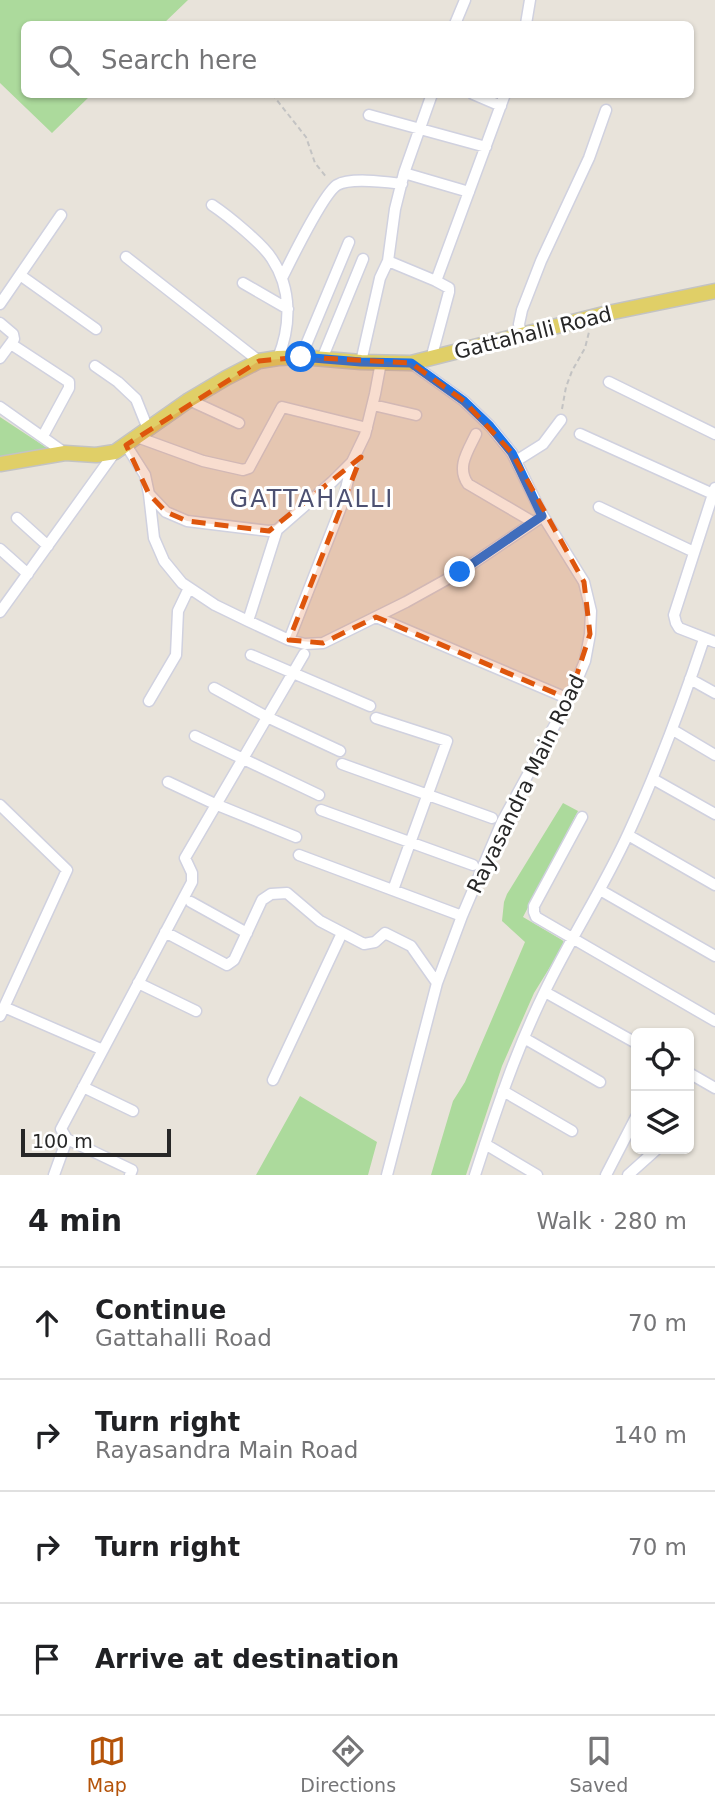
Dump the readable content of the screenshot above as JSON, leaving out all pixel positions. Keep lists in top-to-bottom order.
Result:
{
  "streets": {
    "main road": ["Gattahalli Road"],
    "street": ["Rayasandra Main Road"]
  },
  "crossings": [
    ["Gattahalli Road", "Rayasandra Main Road"]
  ],
  "districts": ["GATTAHALLI"],
  "scale_bar": "100 m",
  "page": {
    "search": "Search here",
    "scale": "100 m",
    "heading": ["4 min", "Walk · 280 m"],
    "list": [
      ["Continue", "Gattahalli Road", "70 m"],
      ["Turn right", "Rayasandra Main Road", "140 m"],
      ["Turn right", "70 m"],
      "Arrive at destination"
    ],
    "nav": ["Map", "Directions", "Saved"]
  }
}
